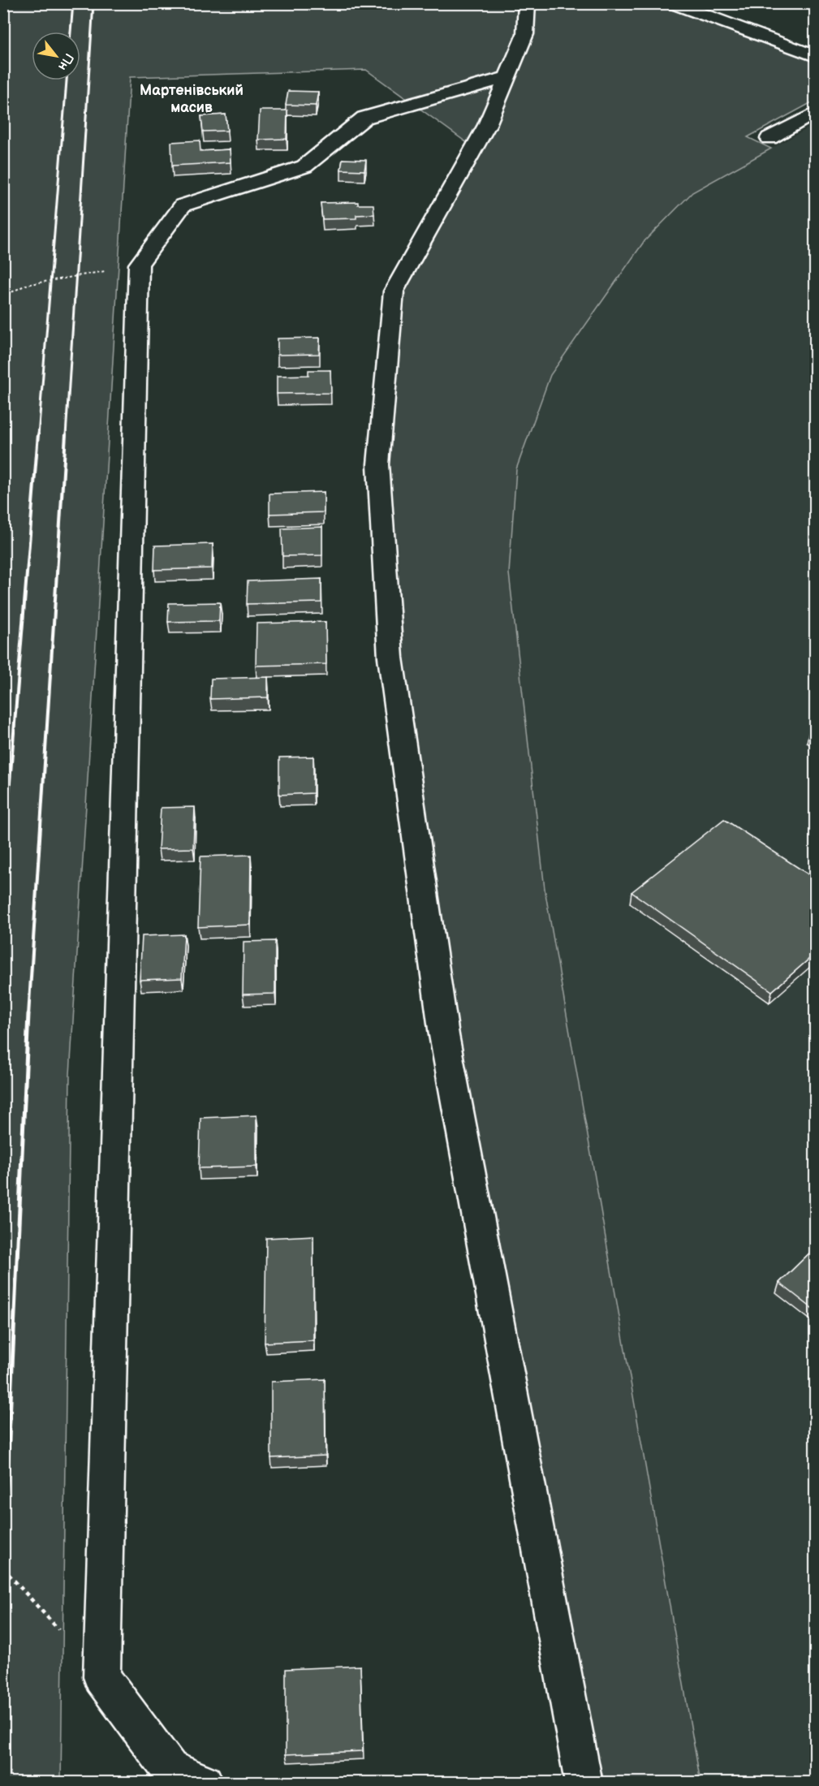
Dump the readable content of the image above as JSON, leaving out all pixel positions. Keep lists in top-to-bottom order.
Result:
{
  "districts": ["Мартенівський масив"],
  "north": "bottom right"
}
